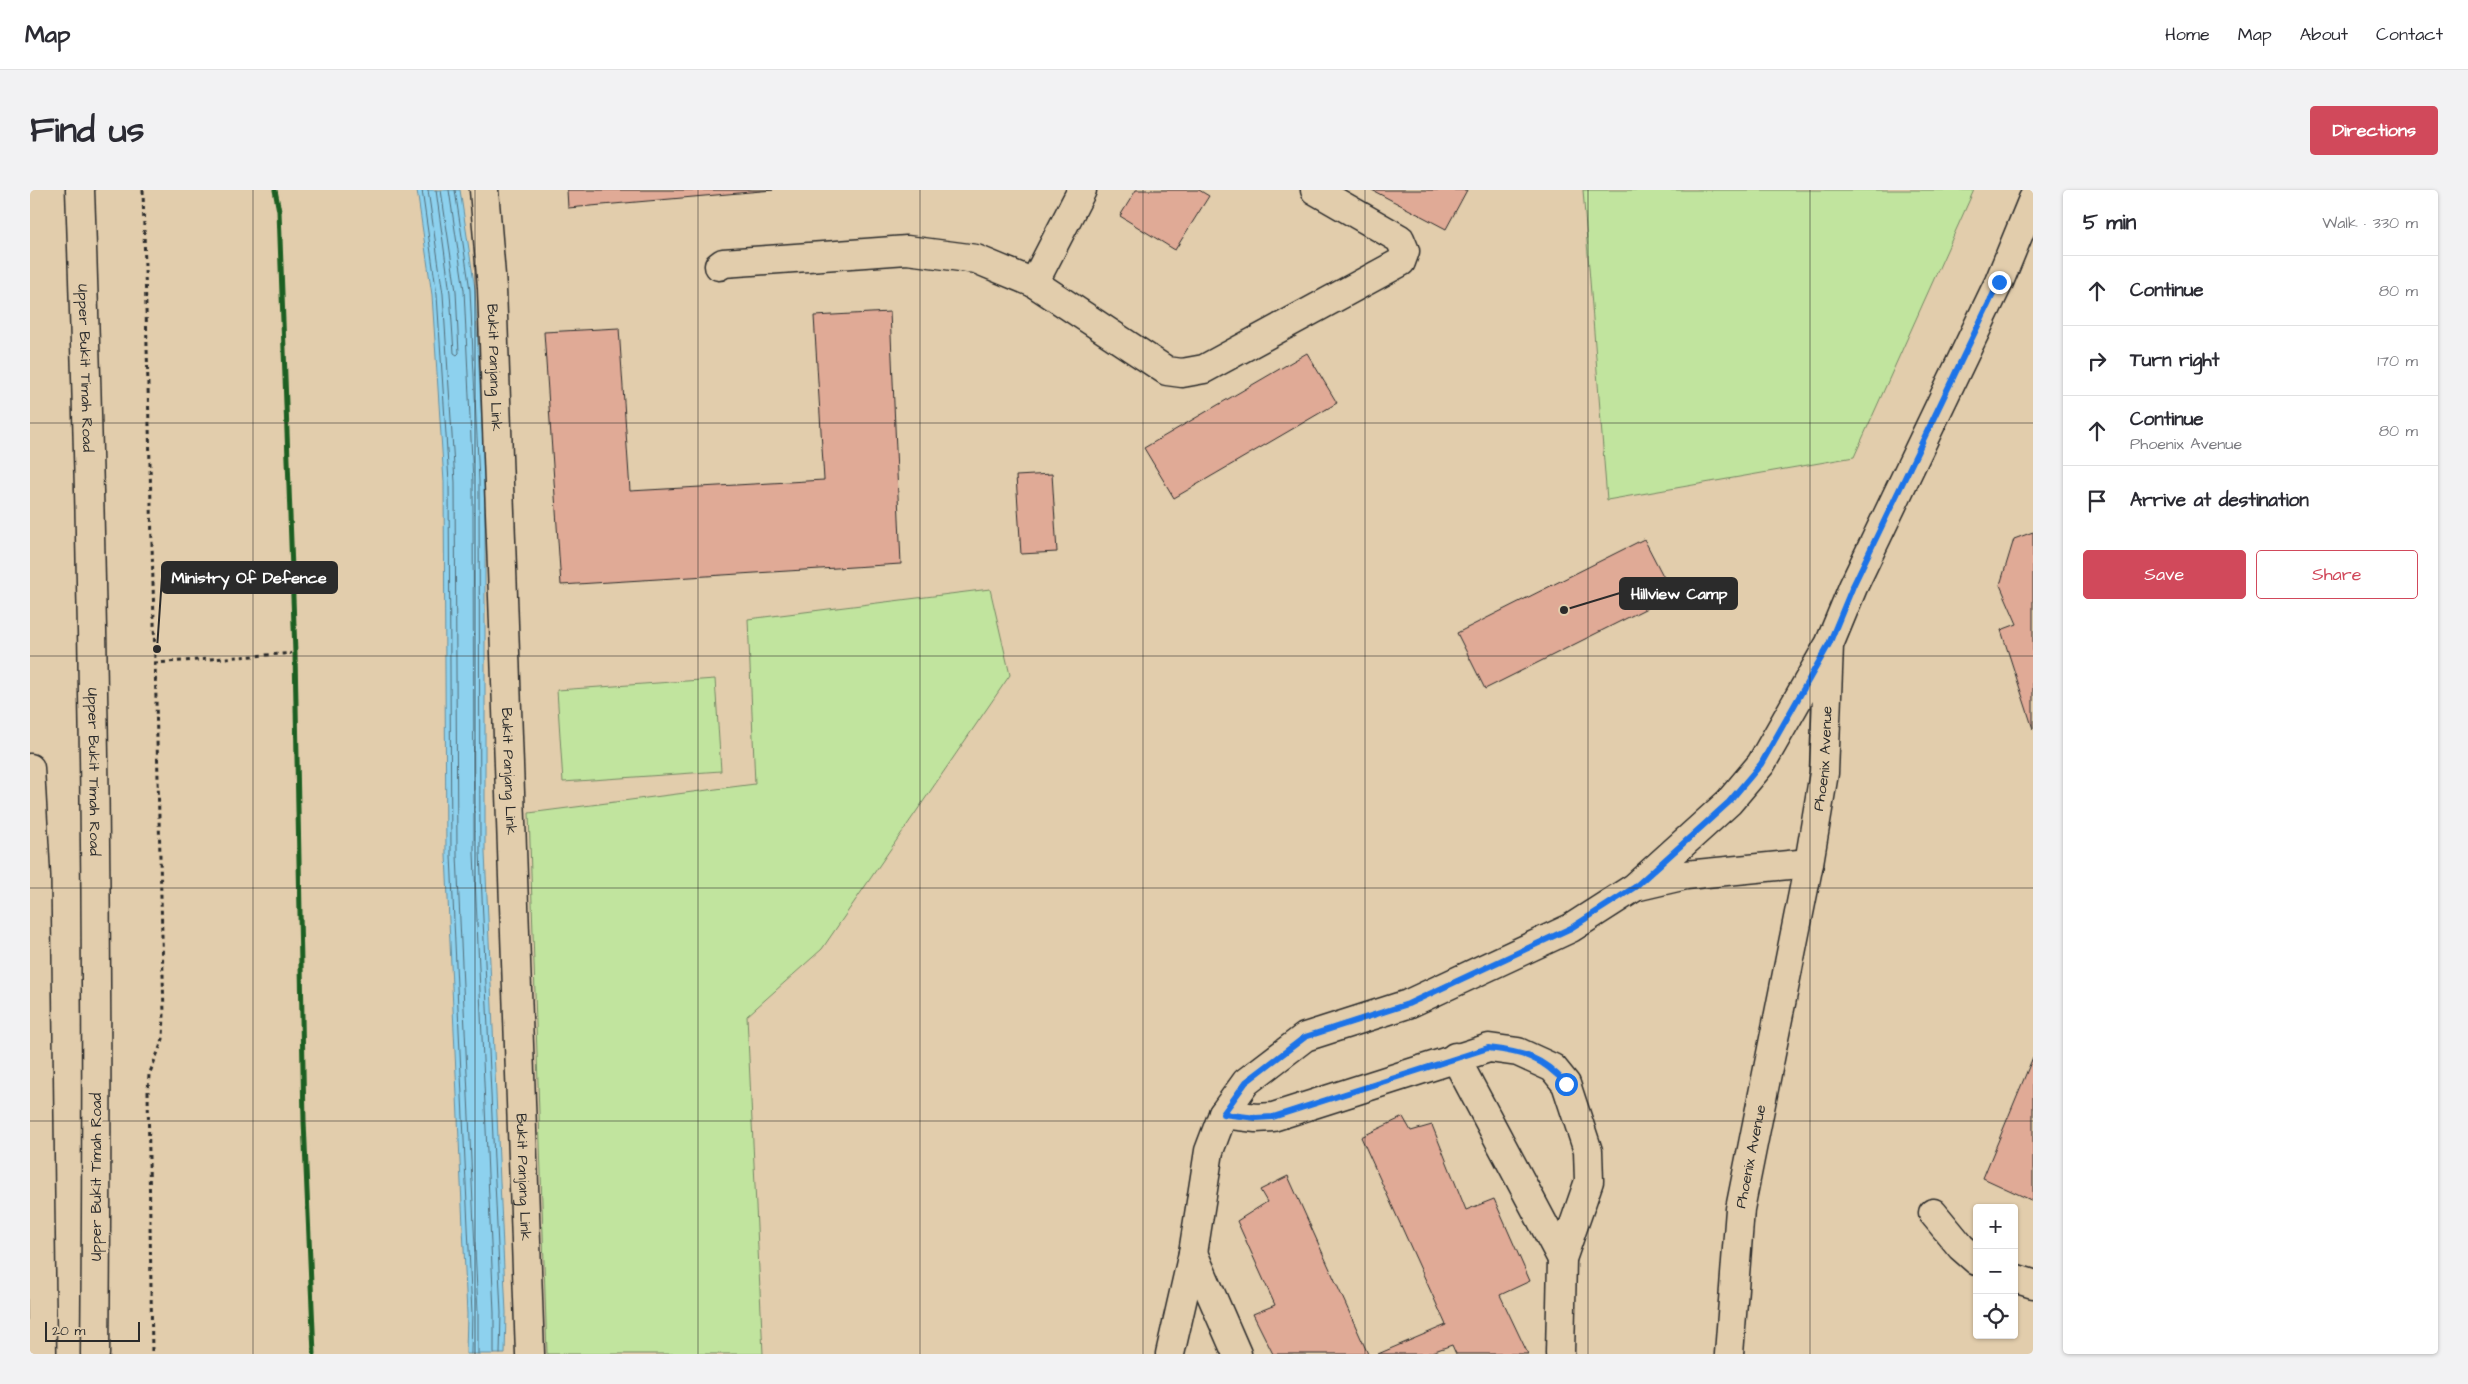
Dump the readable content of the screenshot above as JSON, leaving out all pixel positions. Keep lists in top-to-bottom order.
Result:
{
  "streets": {
    "main road": ["Upper Bukit Timah Road", "Bukit Panjang Link", "Phoenix Avenue"]
  },
  "places": ["Hillview Camp", "Ministry Of Defence"],
  "scale_bar": "20 m",
  "page": {
    "header": "Map",
    "nav": [
      "Home",
      "Map",
      "About",
      "Contact"
    ],
    "title": "Find us",
    "buttons": [
      "Directions",
      ["Save", "Share"]
    ],
    "heading": ["5 min", "Walk · 330 m"],
    "list": [
      ["Continue", "80 m"],
      ["Turn right", "170 m"],
      ["Continue", "Phoenix Avenue", "80 m"],
      "Arrive at destination"
    ],
    "map_buttons": ["+", "−"],
    "scale": "20 m"
  }
}
